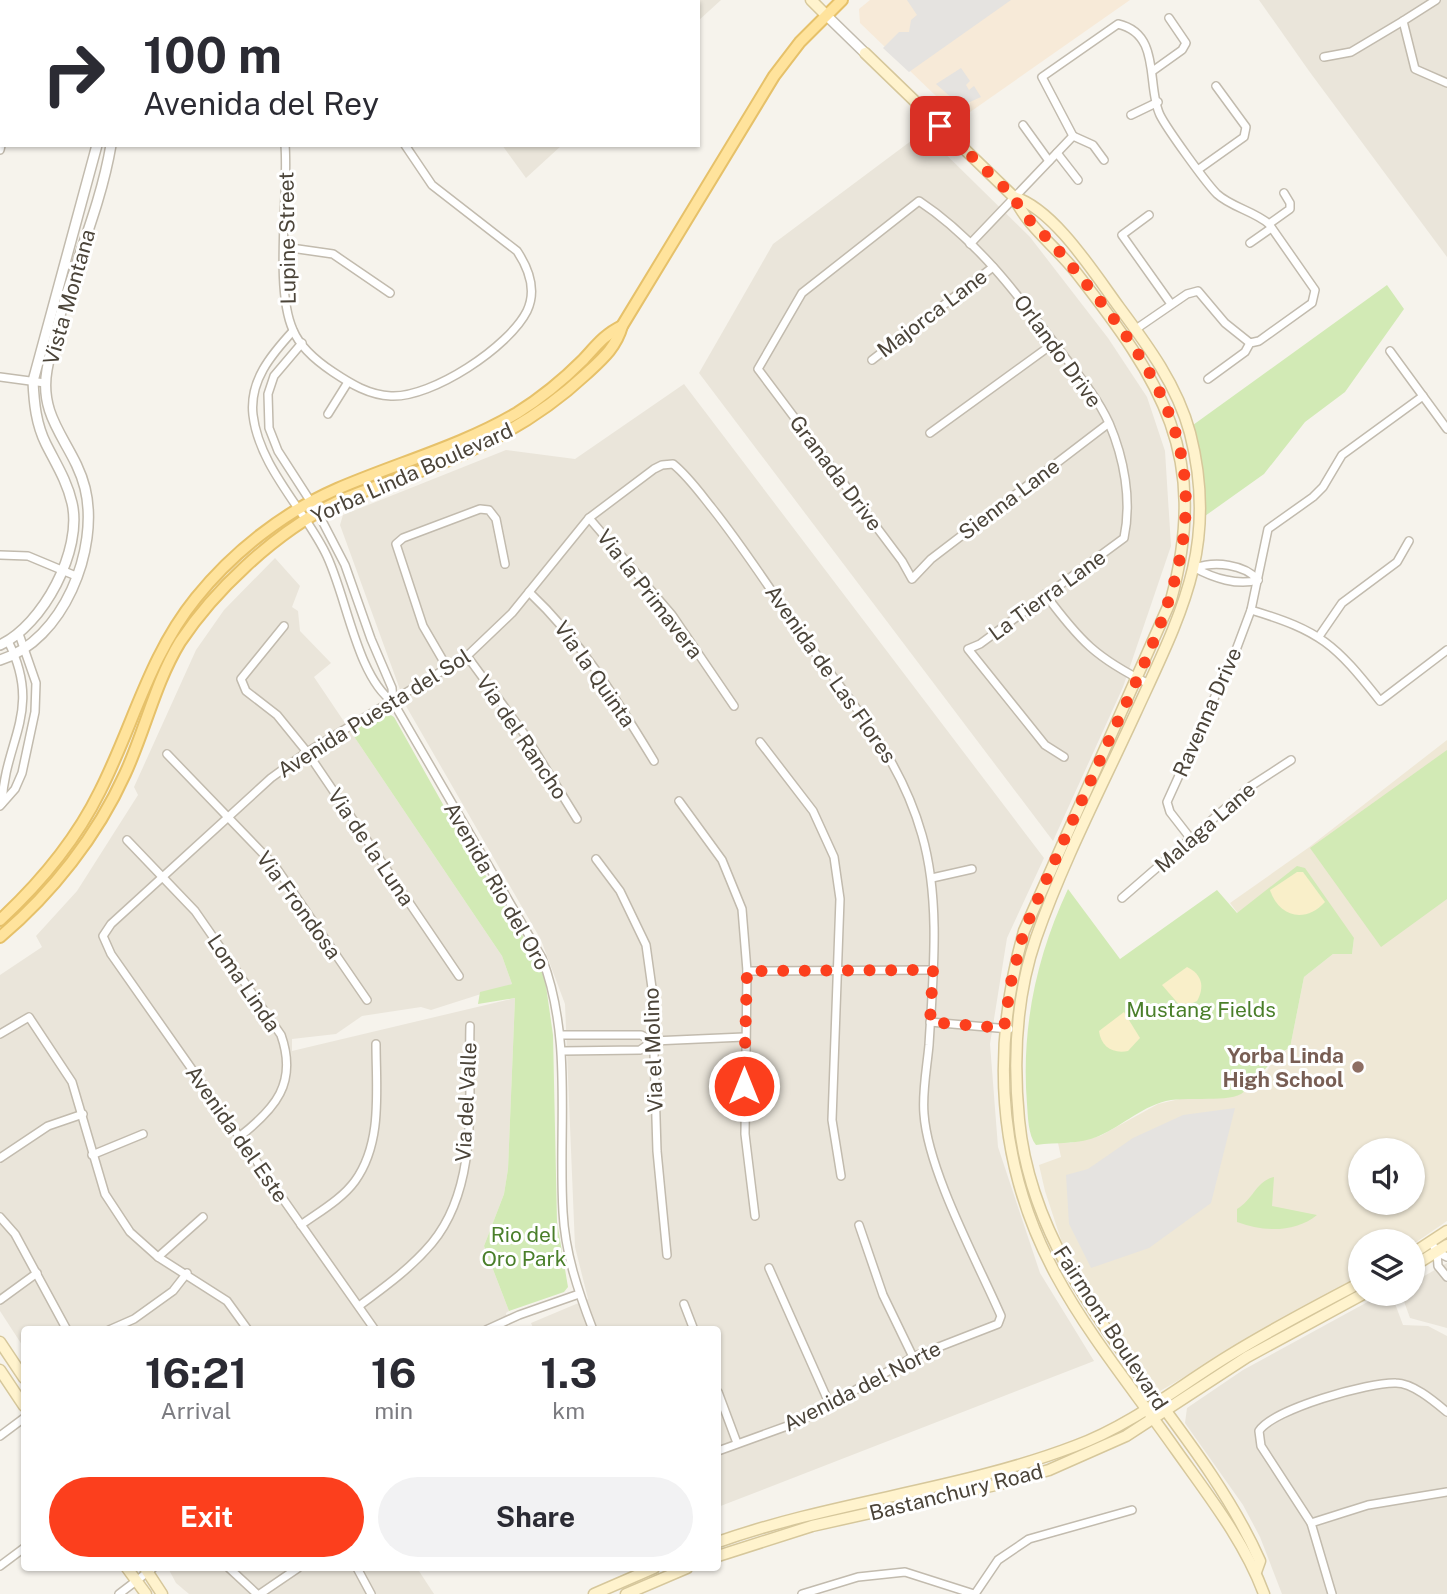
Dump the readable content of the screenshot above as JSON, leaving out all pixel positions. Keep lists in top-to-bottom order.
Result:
{
  "streets": {
    "main road": ["Yorba Linda Boulevard", "Fairmont Boulevard", "Bastanchury Road"],
    "street": [
      "Lupine Street",
      "Vista Montana",
      "Majorca Lane",
      "Orlando Drive",
      "Granada Drive",
      "Sienna Lane",
      "Via la Primavera",
      "La Tierra Lane",
      "Via la Quinta",
      "Avenida de Las Flores",
      "Ravenna Drive",
      "Avenida Puesta del Sol",
      "Via del Rancho",
      "Malaga Lane",
      "Via de la Luna",
      "Avenida Rio del Oro",
      "Via Frondosa",
      "Loma Linda",
      "Via el Molino",
      "Via del Valle",
      "Avenida del Este",
      "Avenida del Norte"
    ]
  },
  "crossings": [
    ["Lupine Street", "Avenida Rio del Oro"],
    ["Majorca Lane", "Orlando Drive"],
    ["Orlando Drive", "Granada Drive"],
    ["Orlando Drive", "Sienna Lane"],
    ["Orlando Drive", "La Tierra Lane"],
    ["Yorba Linda Boulevard", "Avenida Rio del Oro"],
    ["Yorba Linda Boulevard", "Fairmont Boulevard"],
    ["Granada Drive", "Sienna Lane"],
    ["Via la Primavera", "Avenida Puesta del Sol"],
    ["Via la Quinta", "Avenida Puesta del Sol"],
    ["Avenida de Las Flores", "Avenida Puesta del Sol"],
    ["Avenida de Las Flores", "Avenida del Norte"],
    ["Ravenna Drive", "Malaga Lane"],
    ["Avenida Puesta del Sol", "Via del Rancho"],
    ["Avenida Puesta del Sol", "Via de la Luna"],
    ["Avenida Puesta del Sol", "Avenida Rio del Oro"],
    ["Avenida Puesta del Sol", "Via Frondosa"],
    ["Avenida Puesta del Sol", "Loma Linda"],
    ["Avenida Puesta del Sol", "Avenida del Este"],
    ["Loma Linda", "Avenida del Este"],
    ["Via del Valle", "Avenida del Este"],
    ["Fairmont Boulevard", "Bastanchury Road"]
  ],
  "parks": ["Mustang Fields", "Rio del Oro Park"],
  "places": ["Yorba Linda High School"],
  "page": {
    "turn": ["100 m", "Avenida del Rey"],
    "eta": [
      "16:21",
      "Arrival",
      "16",
      "min",
      "1.3",
      "km"
    ],
    "buttons": ["Exit", "Share"]
  }
}
